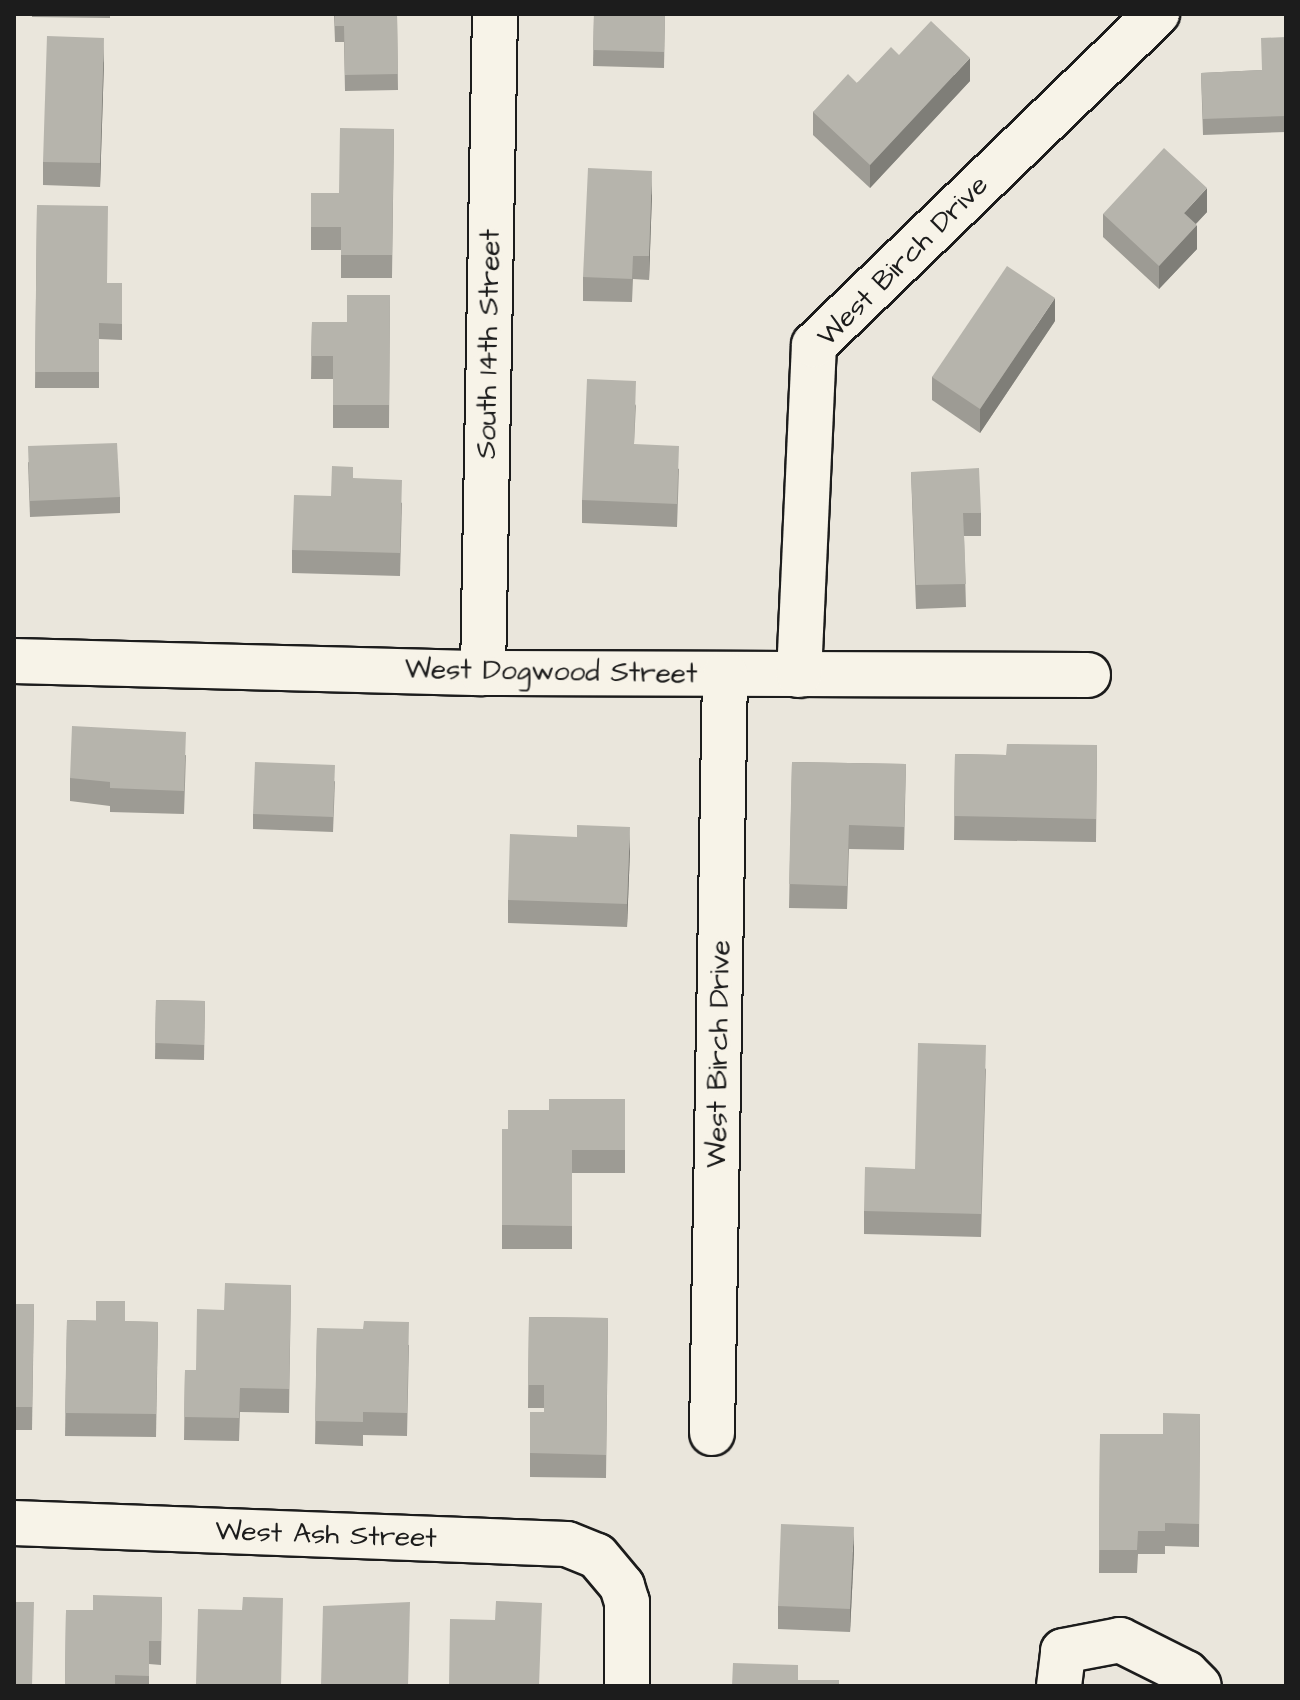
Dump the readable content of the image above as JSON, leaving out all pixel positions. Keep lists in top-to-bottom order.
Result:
{
  "streets": {
    "street": [
      "West Birch Drive",
      "South 14th Street",
      "West Dogwood Street",
      "West Ash Street"
    ]
  },
  "crossings": [
    ["West Birch Drive", "West Dogwood Street"],
    ["South 14th Street", "West Dogwood Street"]
  ]
}
